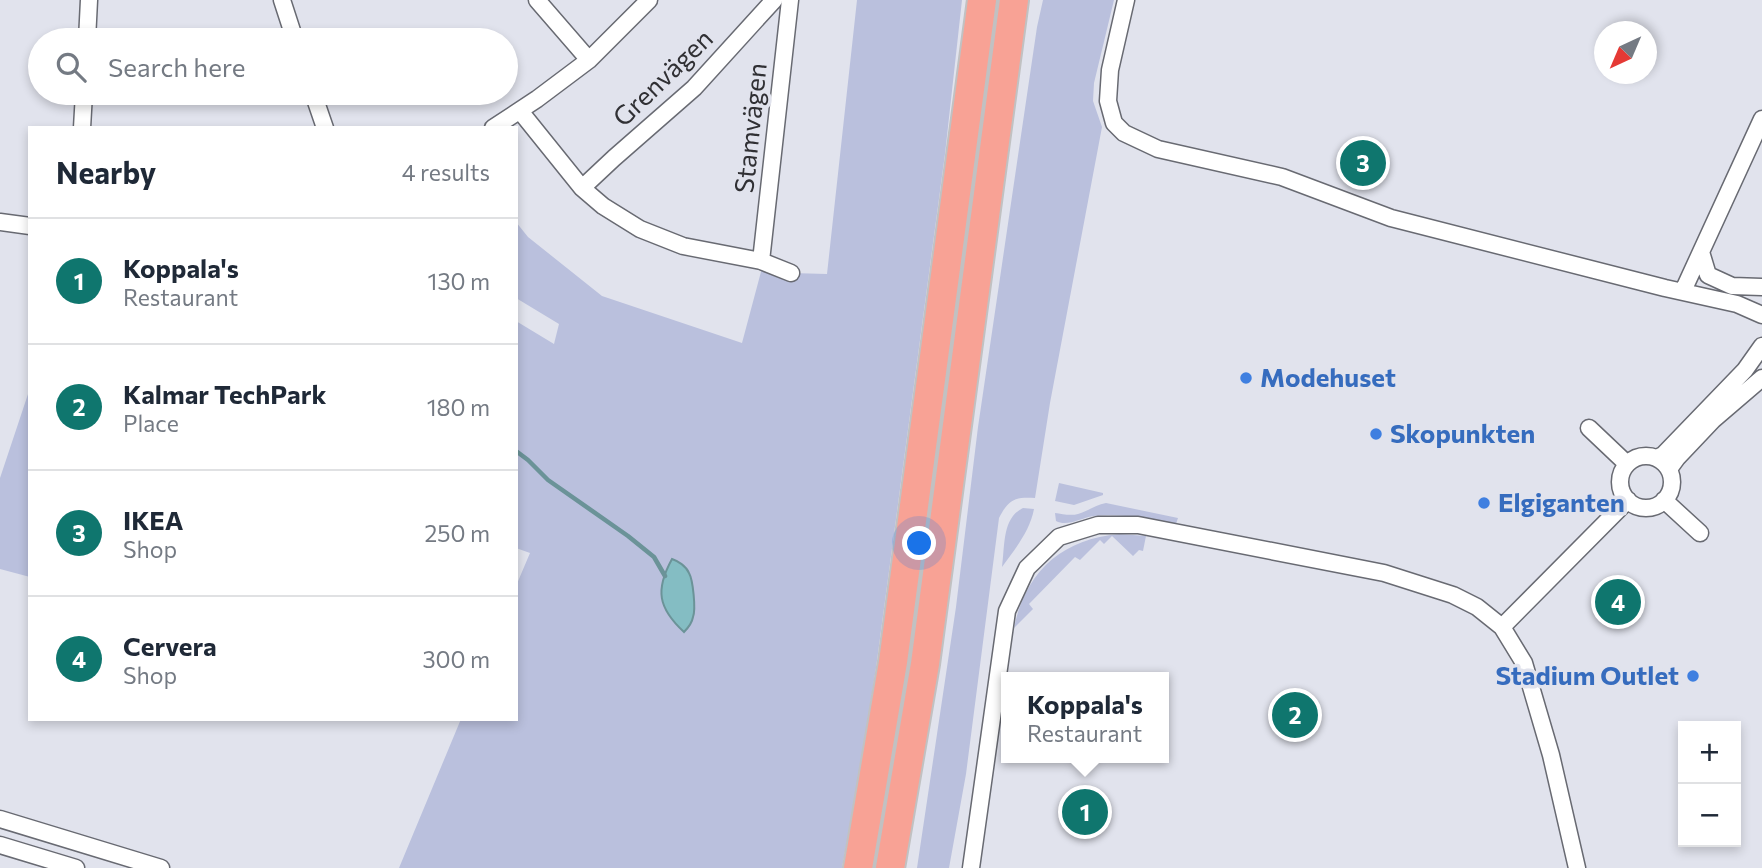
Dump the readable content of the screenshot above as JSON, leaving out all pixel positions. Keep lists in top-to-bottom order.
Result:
{
  "streets": {
    "street": ["Grenvägen", "Stamvägen"]
  },
  "places": [
    "Modehuset",
    "Skopunkten",
    "Elgiganten",
    "Stadium Outlet"
  ],
  "north": "bottom left",
  "page": {
    "search": "Search here",
    "heading": ["Nearby", "4 results"],
    "pins": [
      "3",
      "4",
      "2",
      "1"
    ],
    "list": [
      {
        "mark": "1",
        "name": "Koppala's",
        "note": "Restaurant",
        "value": "130 m"
      },
      {
        "mark": "2",
        "name": "Kalmar TechPark",
        "note": "Place",
        "value": "180 m"
      },
      {
        "mark": "3",
        "name": "IKEA",
        "note": "Shop",
        "value": "250 m"
      },
      {
        "mark": "4",
        "name": "Cervera",
        "note": "Shop",
        "value": "300 m"
      }
    ],
    "popup": ["Koppala's", "Restaurant"],
    "map_buttons": ["+", "−"]
  }
}
